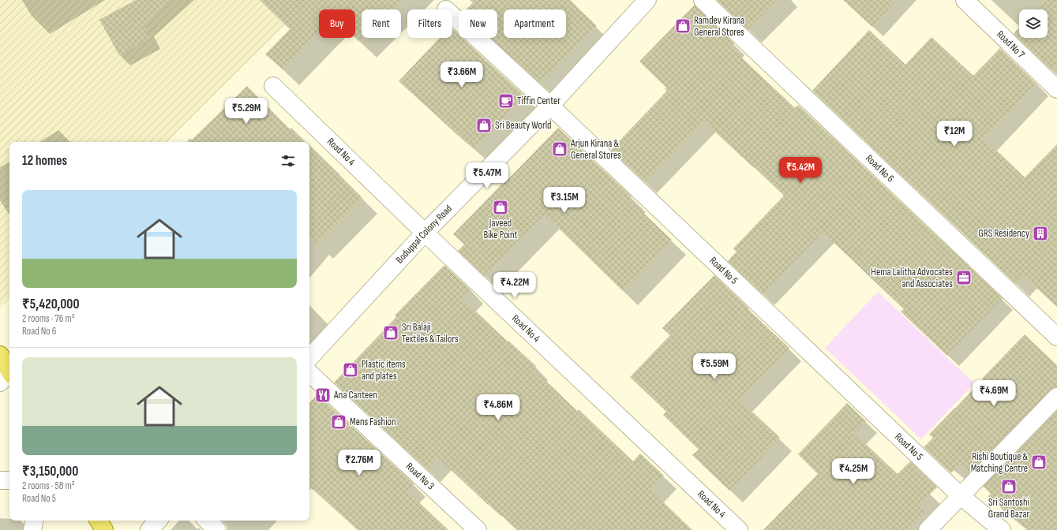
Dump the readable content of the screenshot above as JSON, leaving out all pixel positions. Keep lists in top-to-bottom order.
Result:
{
  "streets": {
    "street": [
      "Road No 7",
      "Road No 4",
      "Road No 6",
      "Boduppal Colony Road",
      "Road No 5",
      "Road No 3"
    ]
  },
  "crossings": [
    ["Road No 4", "Boduppal Colony Road"],
    ["Boduppal Colony Road", "Road No 5"]
  ],
  "places": {
    "shop": [
      "Ramdev Kirana General Stores",
      "Sri Beauty World",
      "Arjun Kirana & General Stores",
      "Javeed Bike Point",
      "Sri Balaji Textiles & Tailors",
      "Plastic items and plates",
      "Mens Fashion",
      "Rishi Boutique & Matching Centre",
      "Sri Santoshi Grand Bazar"
    ],
    "cafe": ["Tiffin Center"],
    "building": ["GRS Residency"],
    "office": ["Hema Lalitha Advocates and Associates"],
    "restaurant": ["Ana Canteen"]
  },
  "page": {
    "chip": [
      "Buy",
      "Rent",
      "Filters",
      "New",
      "Apartment"
    ],
    "price": [
      "₹3.66M",
      "₹5.29M",
      "₹12M",
      "₹5.42M",
      "₹5.47M",
      "₹3.15M",
      "₹4.22M",
      "₹5.59M",
      "₹4.69M",
      "₹4.86M",
      "₹2.76M",
      "₹4.25M"
    ],
    "heading": "12 homes",
    "list": [
      {
        "name": "₹5,420,000",
        "note": "2 rooms · 76 m² · Road No 6"
      },
      {
        "name": "₹3,150,000",
        "note": "2 rooms · 58 m² · Road No 5"
      }
    ]
  }
}
